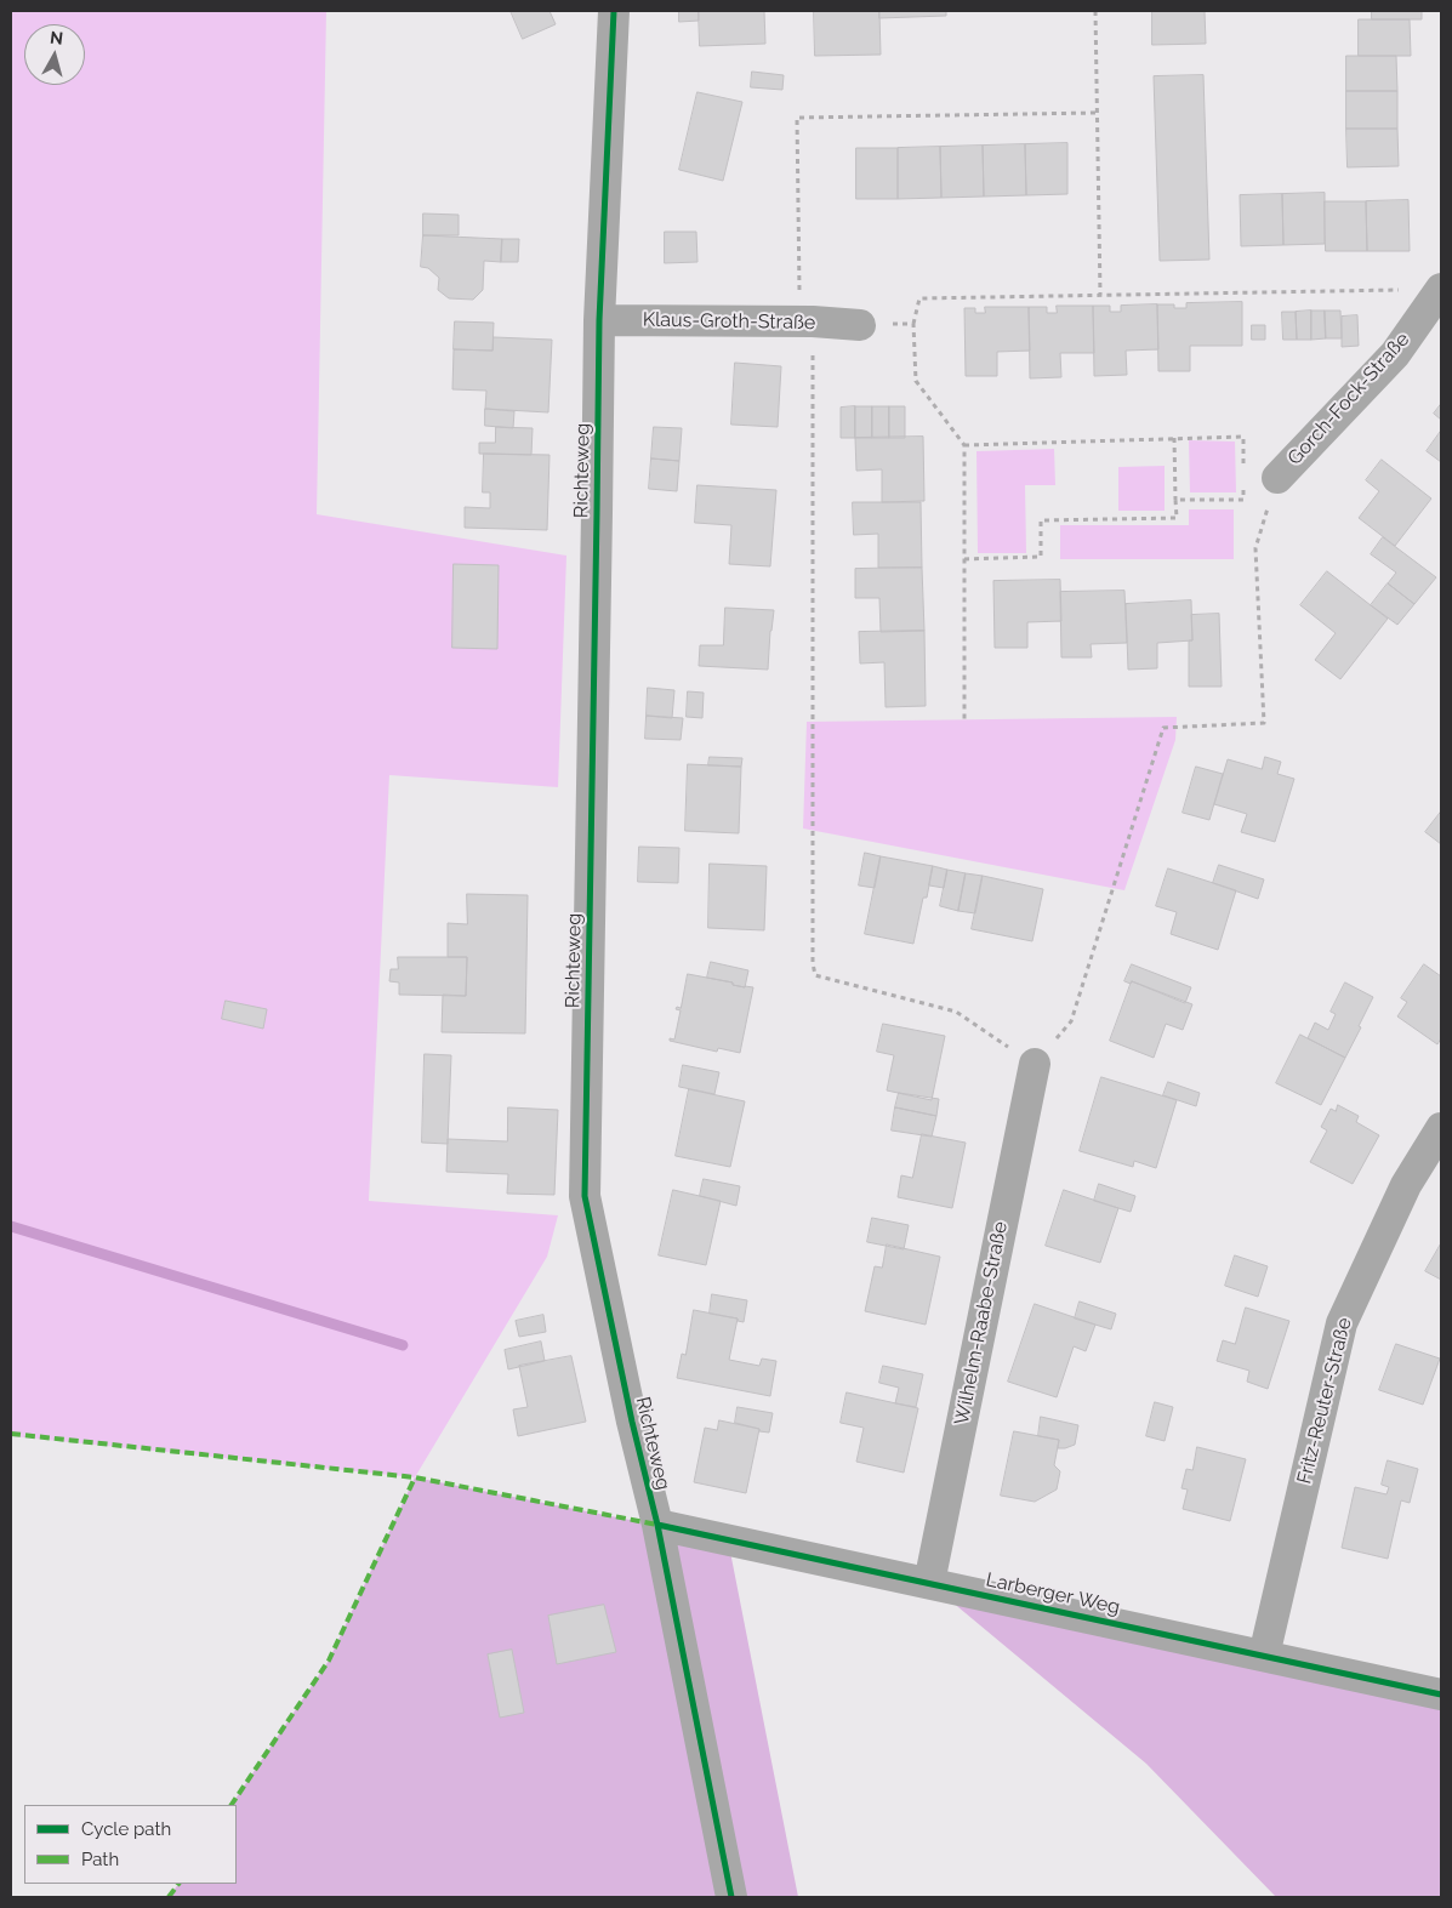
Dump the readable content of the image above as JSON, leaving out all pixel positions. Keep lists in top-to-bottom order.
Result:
{
  "streets": {
    "street": [
      "Klaus-Groth-Straße",
      "Gorch-Fock-Straße",
      "Richteweg",
      "Wilhelm-Raabe-Straße",
      "Fritz-Reuter-Straße",
      "Larberger Weg"
    ]
  },
  "crossings": [
    ["Klaus-Groth-Straße", "Richteweg"],
    ["Richteweg", "Larberger Weg"],
    ["Wilhelm-Raabe-Straße", "Larberger Weg"],
    ["Fritz-Reuter-Straße", "Larberger Weg"]
  ],
  "legend": ["Cycle path", "Path"],
  "north": "top"
}
